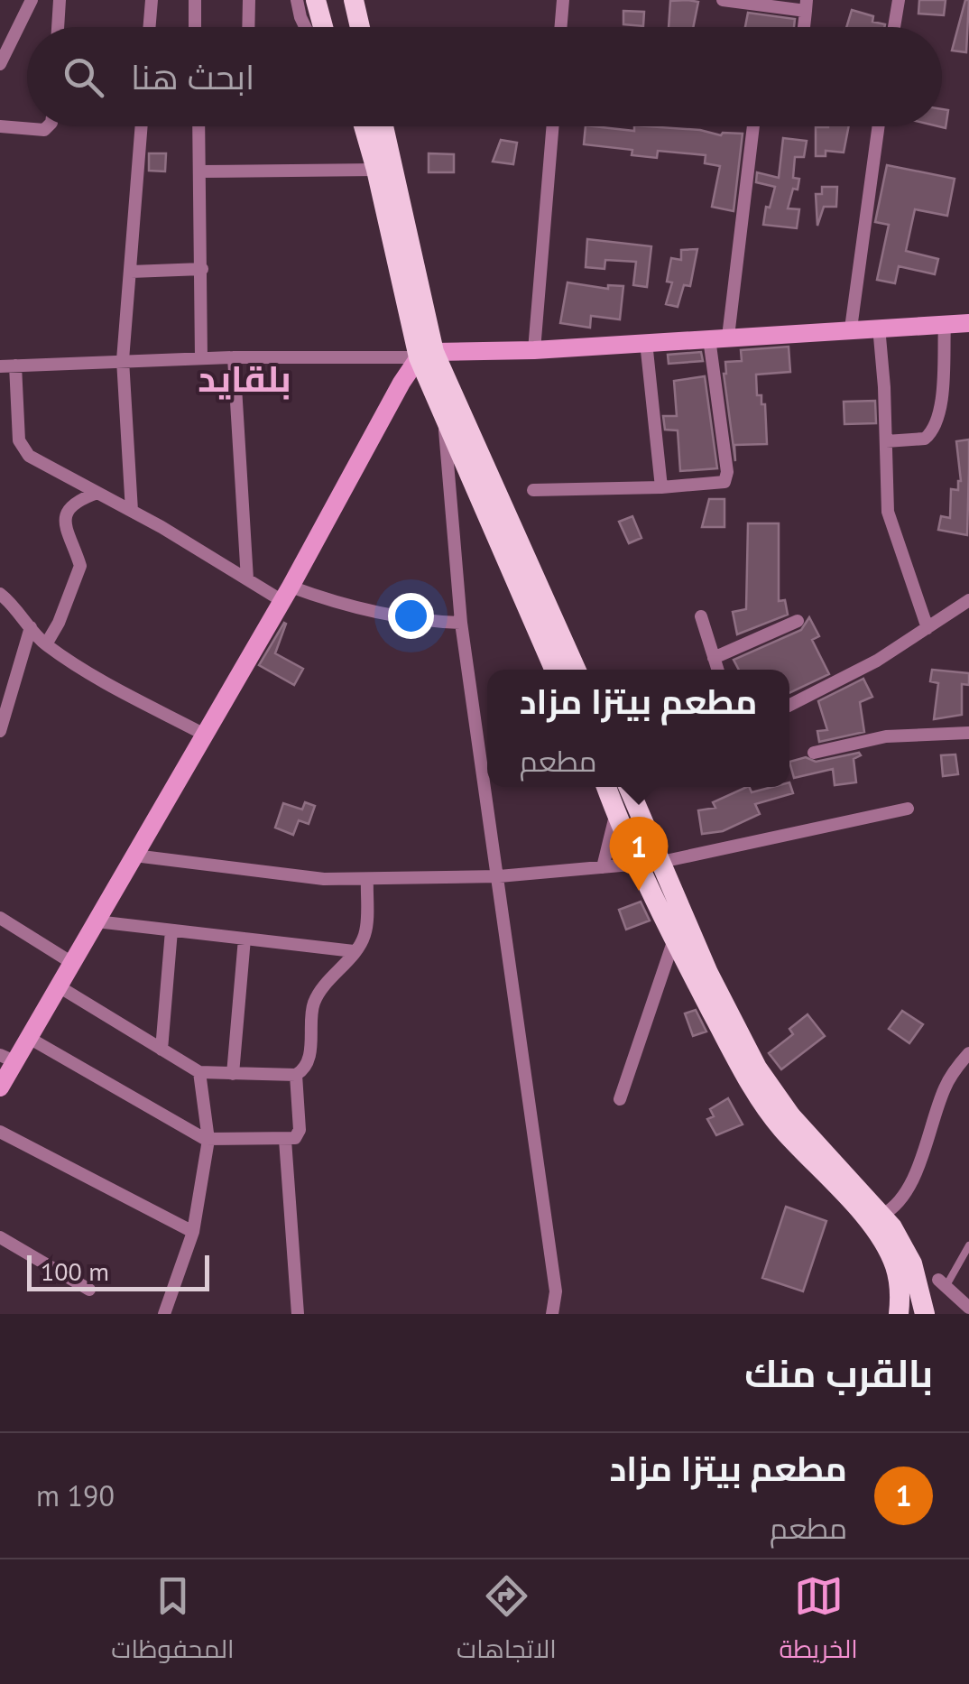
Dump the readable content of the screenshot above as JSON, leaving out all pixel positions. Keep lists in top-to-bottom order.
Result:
{
  "districts": ["بلقايد"],
  "scale_bar": "100 m",
  "page": {
    "search": "ابحث هنا",
    "popup": ["مطعم بيتزا مزاد", "مطعم"],
    "pins": "1",
    "scale": "100 m",
    "heading": "بالقرب منك",
    "list": [
      {
        "mark": "1",
        "name": "مطعم بيتزا مزاد",
        "note": "مطعم",
        "value": "190 m"
      }
    ],
    "nav": ["الخريطة", "الاتجاهات", "المحفوظات"]
  }
}
